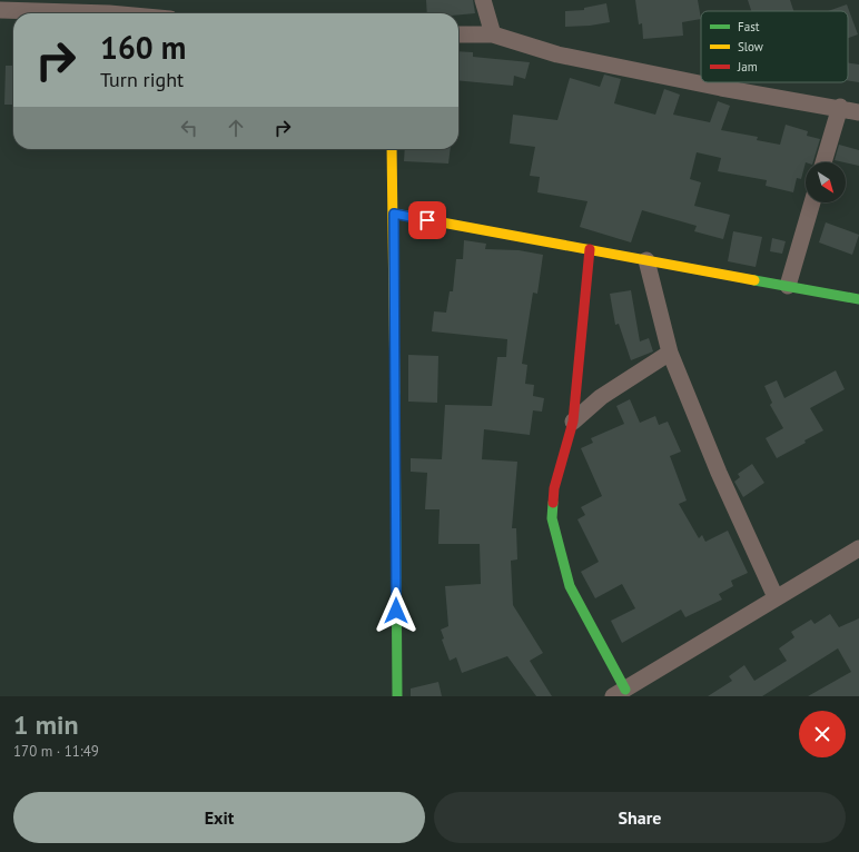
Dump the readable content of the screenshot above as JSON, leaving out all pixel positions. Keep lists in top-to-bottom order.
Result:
{
  "legend": ["Fast", "Slow", "Jam"],
  "north": "bottom right",
  "page": {
    "turn": ["160 m", "Turn right"],
    "heading": ["1 min", "170 m · 11:49"],
    "buttons": ["Exit", "Share"]
  }
}
